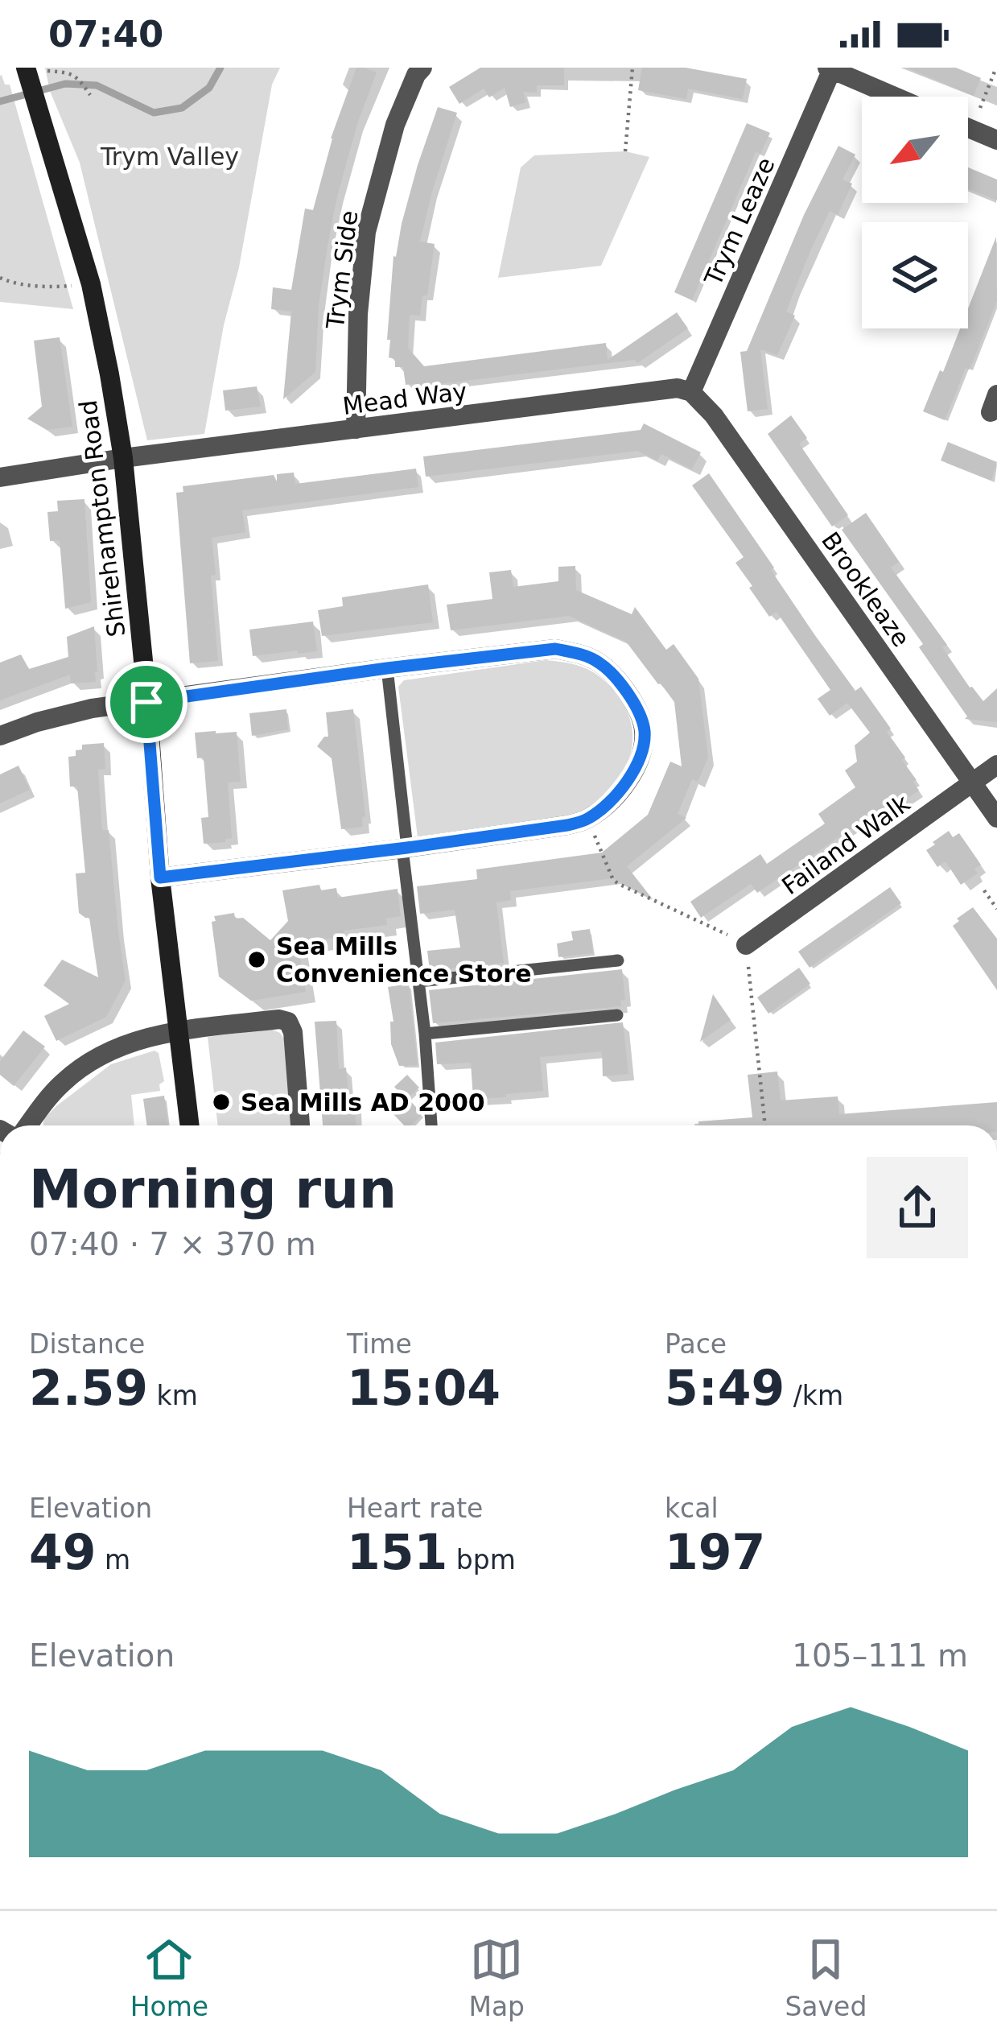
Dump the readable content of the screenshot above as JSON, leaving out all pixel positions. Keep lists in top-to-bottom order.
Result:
{
  "streets": {
    "main road": ["Shirehampton Road"],
    "street": [
      "Trym Leaze",
      "Trym Side",
      "Mead Way",
      "Brookleaze",
      "Failand Walk"
    ]
  },
  "crossings": [
    ["Trym Leaze", "Mead Way"],
    ["Trym Leaze", "Brookleaze"],
    ["Trym Side", "Mead Way"],
    ["Mead Way", "Shirehampton Road"],
    ["Mead Way", "Brookleaze"],
    ["Brookleaze", "Failand Walk"]
  ],
  "parks": ["Trym Valley"],
  "places": ["Sea Mills Convenience Store", "Sea Mills AD 2000"],
  "north": "bottom left",
  "page": {
    "status": "07:40",
    "heading": ["Morning run", "07:40 · 7 × 370 m"],
    "stats": [
      ["Distance", "2.59 km"],
      ["Time", "15:04"],
      ["Pace", "5:49 /km"],
      ["Elevation", "49 m"],
      ["Heart rate", "151 bpm"],
      ["kcal", "197"]
    ],
    "chart": ["Elevation", "105–111 m"],
    "tabs": ["Home", "Map", "Saved"]
  }
}
